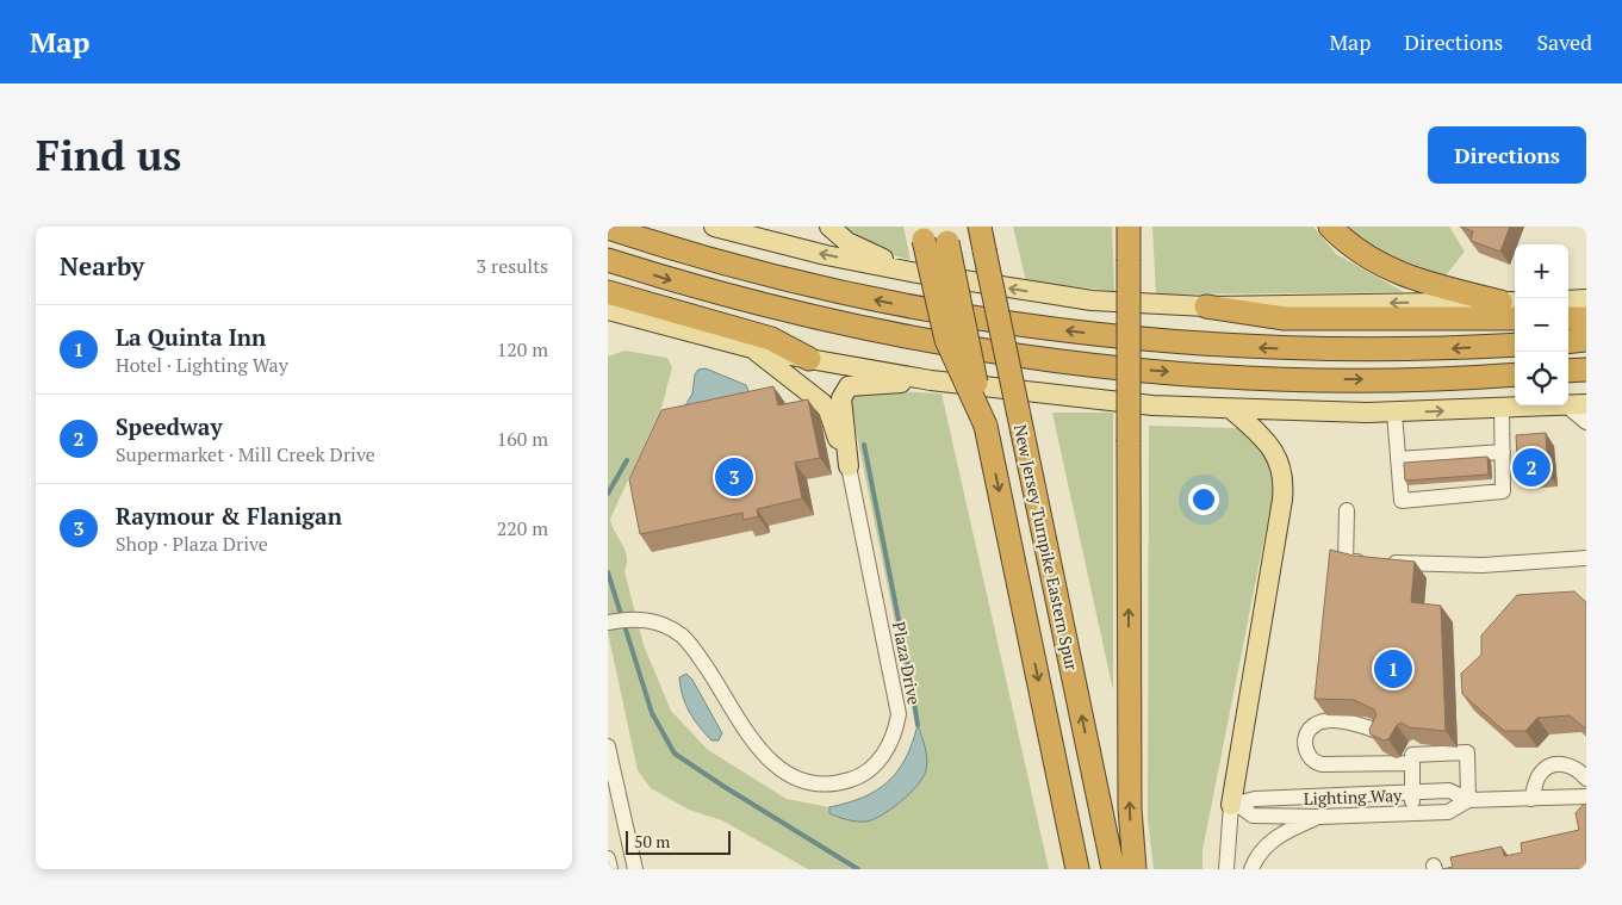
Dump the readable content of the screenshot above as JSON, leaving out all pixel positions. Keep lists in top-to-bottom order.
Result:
{
  "streets": {
    "highway": ["New Jersey Turnpike Eastern Spur"],
    "street": ["Plaza Drive", "Lighting Way"]
  },
  "scale_bar": "50 m",
  "page": {
    "header": "Map",
    "nav": ["Map", "Directions", "Saved"],
    "buttons": "Directions",
    "title": "Find us",
    "heading": ["Nearby", "3 results"],
    "map_buttons": ["+", "−"],
    "list": [
      {
        "mark": "1",
        "name": "La Quinta Inn",
        "note": "Hotel · Lighting Way",
        "value": "120 m"
      },
      {
        "mark": "2",
        "name": "Speedway",
        "note": "Supermarket · Mill Creek Drive",
        "value": "160 m"
      },
      {
        "mark": "3",
        "name": "Raymour & Flanigan",
        "note": "Shop · Plaza Drive",
        "value": "220 m"
      }
    ],
    "pins": ["2", "3", "1"],
    "scale": "50 m"
  }
}
